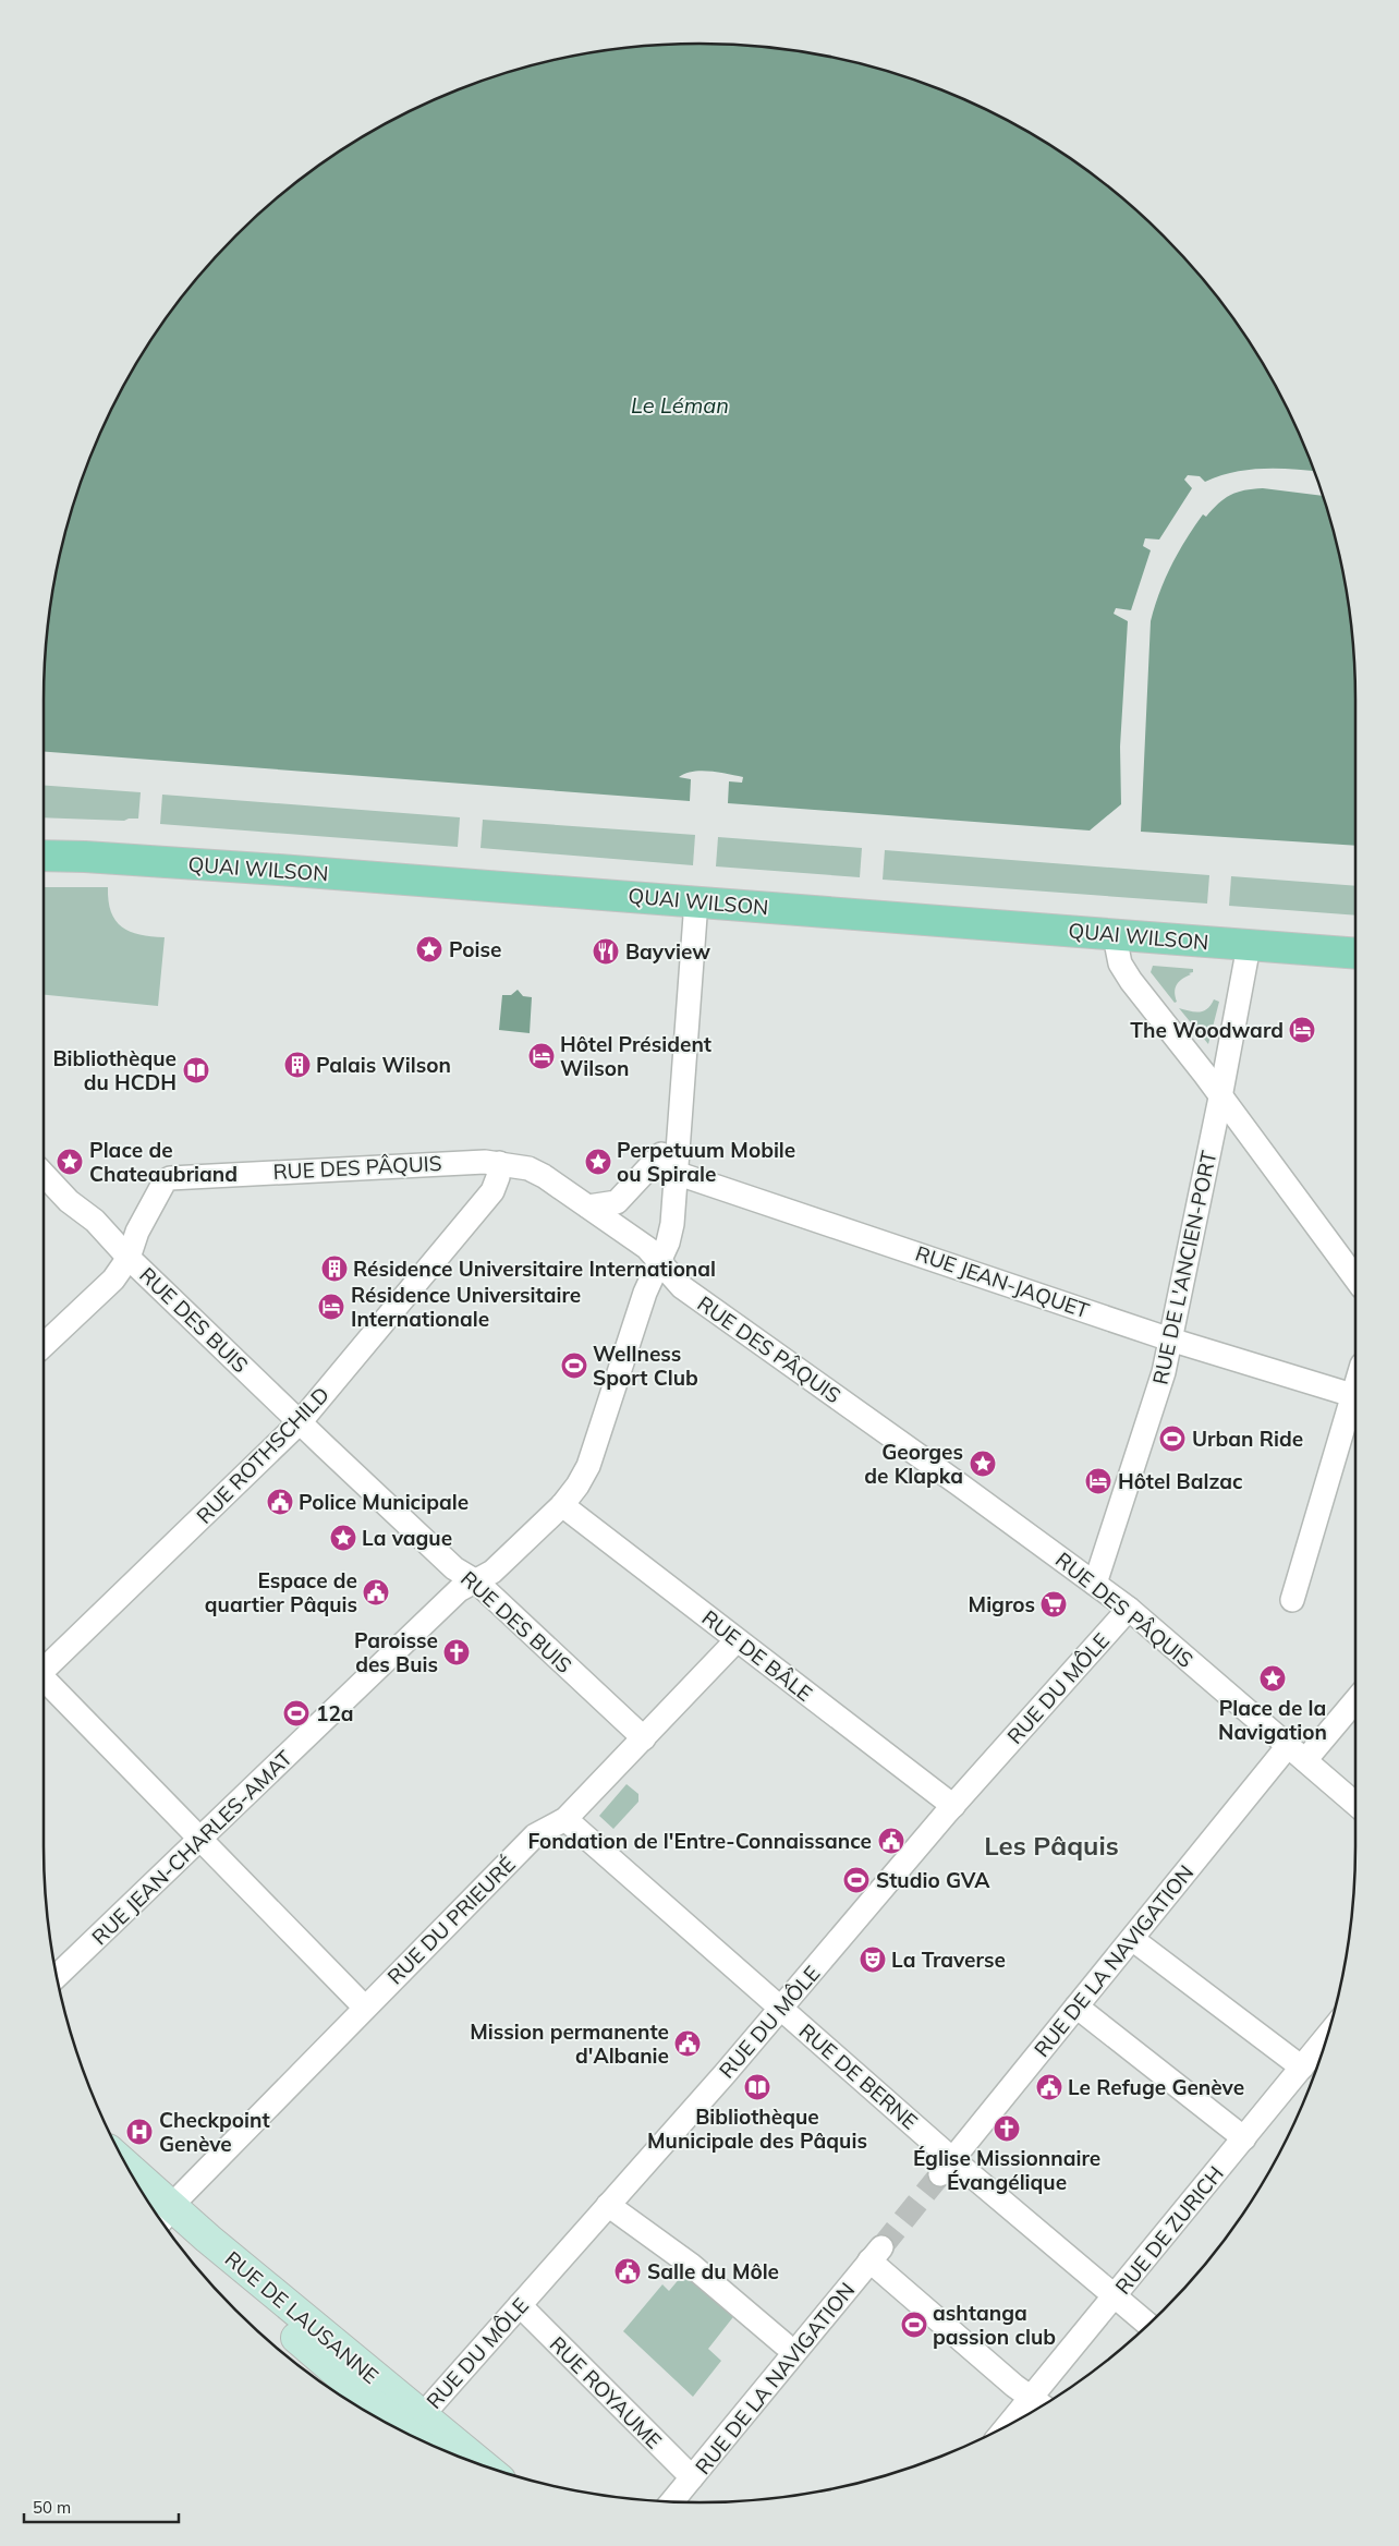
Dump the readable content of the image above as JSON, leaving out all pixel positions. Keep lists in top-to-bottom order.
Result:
{
  "streets": {
    "main road": ["QUAI WILSON"],
    "street": [
      "RUE DES PÂQUIS",
      "RUE DE L'ANCIEN-PORT",
      "RUE JEAN-JAQUET",
      "RUE DES BUIS",
      "RUE ROTHSCHILD",
      "RUE DE BÂLE",
      "RUE DU MÔLE",
      "RUE JEAN-CHARLES-AMAT",
      "RUE DU PRIEURÉ",
      "RUE DE LA NAVIGATION",
      "RUE DE BERNE",
      "RUE DE ZURICH",
      "RUE ROYAUME"
    ]
  },
  "crossings": [
    ["QUAI WILSON", "RUE DE L'ANCIEN-PORT"],
    ["QUAI WILSON", "RUE JEAN-CHARLES-AMAT"],
    ["RUE DES PÂQUIS", "RUE DE L'ANCIEN-PORT"],
    ["RUE DES PÂQUIS", "RUE DES BUIS"],
    ["RUE DES PÂQUIS", "RUE ROTHSCHILD"],
    ["RUE DES PÂQUIS", "RUE DU MÔLE"],
    ["RUE DES PÂQUIS", "RUE JEAN-CHARLES-AMAT"],
    ["RUE DES PÂQUIS", "RUE DE LA NAVIGATION"],
    ["RUE DE L'ANCIEN-PORT", "RUE JEAN-JAQUET"],
    ["RUE JEAN-JAQUET", "RUE JEAN-CHARLES-AMAT"],
    ["RUE DES BUIS", "RUE ROTHSCHILD"],
    ["RUE DES BUIS", "RUE JEAN-CHARLES-AMAT"],
    ["RUE DES BUIS", "RUE DU PRIEURÉ"],
    ["RUE DE BÂLE", "RUE DU MÔLE"],
    ["RUE DE BÂLE", "RUE JEAN-CHARLES-AMAT"],
    ["RUE DE BÂLE", "RUE DU PRIEURÉ"],
    ["RUE DU MÔLE", "RUE DE BERNE"],
    ["RUE DU MÔLE", "RUE ROYAUME"],
    ["RUE DU PRIEURÉ", "RUE DE BERNE"],
    ["RUE DE LA NAVIGATION", "RUE DE BERNE"],
    ["RUE DE LA NAVIGATION", "RUE DE ZURICH"],
    ["RUE DE LA NAVIGATION", "RUE ROYAUME"],
    ["RUE DE BERNE", "RUE DE ZURICH"]
  ],
  "districts": ["Les Pâquis"],
  "water": ["Le Léman"],
  "places": {
    "place": [
      "Poise",
      "Place de Chateaubriand",
      "Perpetuum Mobile ou Spirale",
      "Georges de Klapka",
      "La vague",
      "Place de la Navigation"
    ],
    "restaurant": ["Bayview"],
    "hotel": [
      "The Woodward",
      "Hôtel Président Wilson",
      "Résidence Universitaire Internationale",
      "Hôtel Balzac"
    ],
    "building": ["Palais Wilson", "Résidence Universitaire International"],
    "library": ["Bibliothèque du HCDH", "Bibliothèque Municipale des Pâquis"],
    "sports": [
      "Wellness Sport Club",
      "Urban Ride",
      "12a",
      "Studio GVA",
      "ashtanga passion club"
    ],
    "public building": [
      "Police Municipale",
      "Espace de quartier Pâquis",
      "Fondation de l'Entre-Connaissance",
      "Mission permanente d'Albanie",
      "Le Refuge Genève",
      "Salle du Môle"
    ],
    "supermarket": ["Migros"],
    "church": ["Paroisse des Buis", "Église Missionnaire Évangélique"],
    "theatre": ["La Traverse"],
    "hospital": ["Checkpoint Genève"]
  },
  "scale_bar": "50 m"
}
